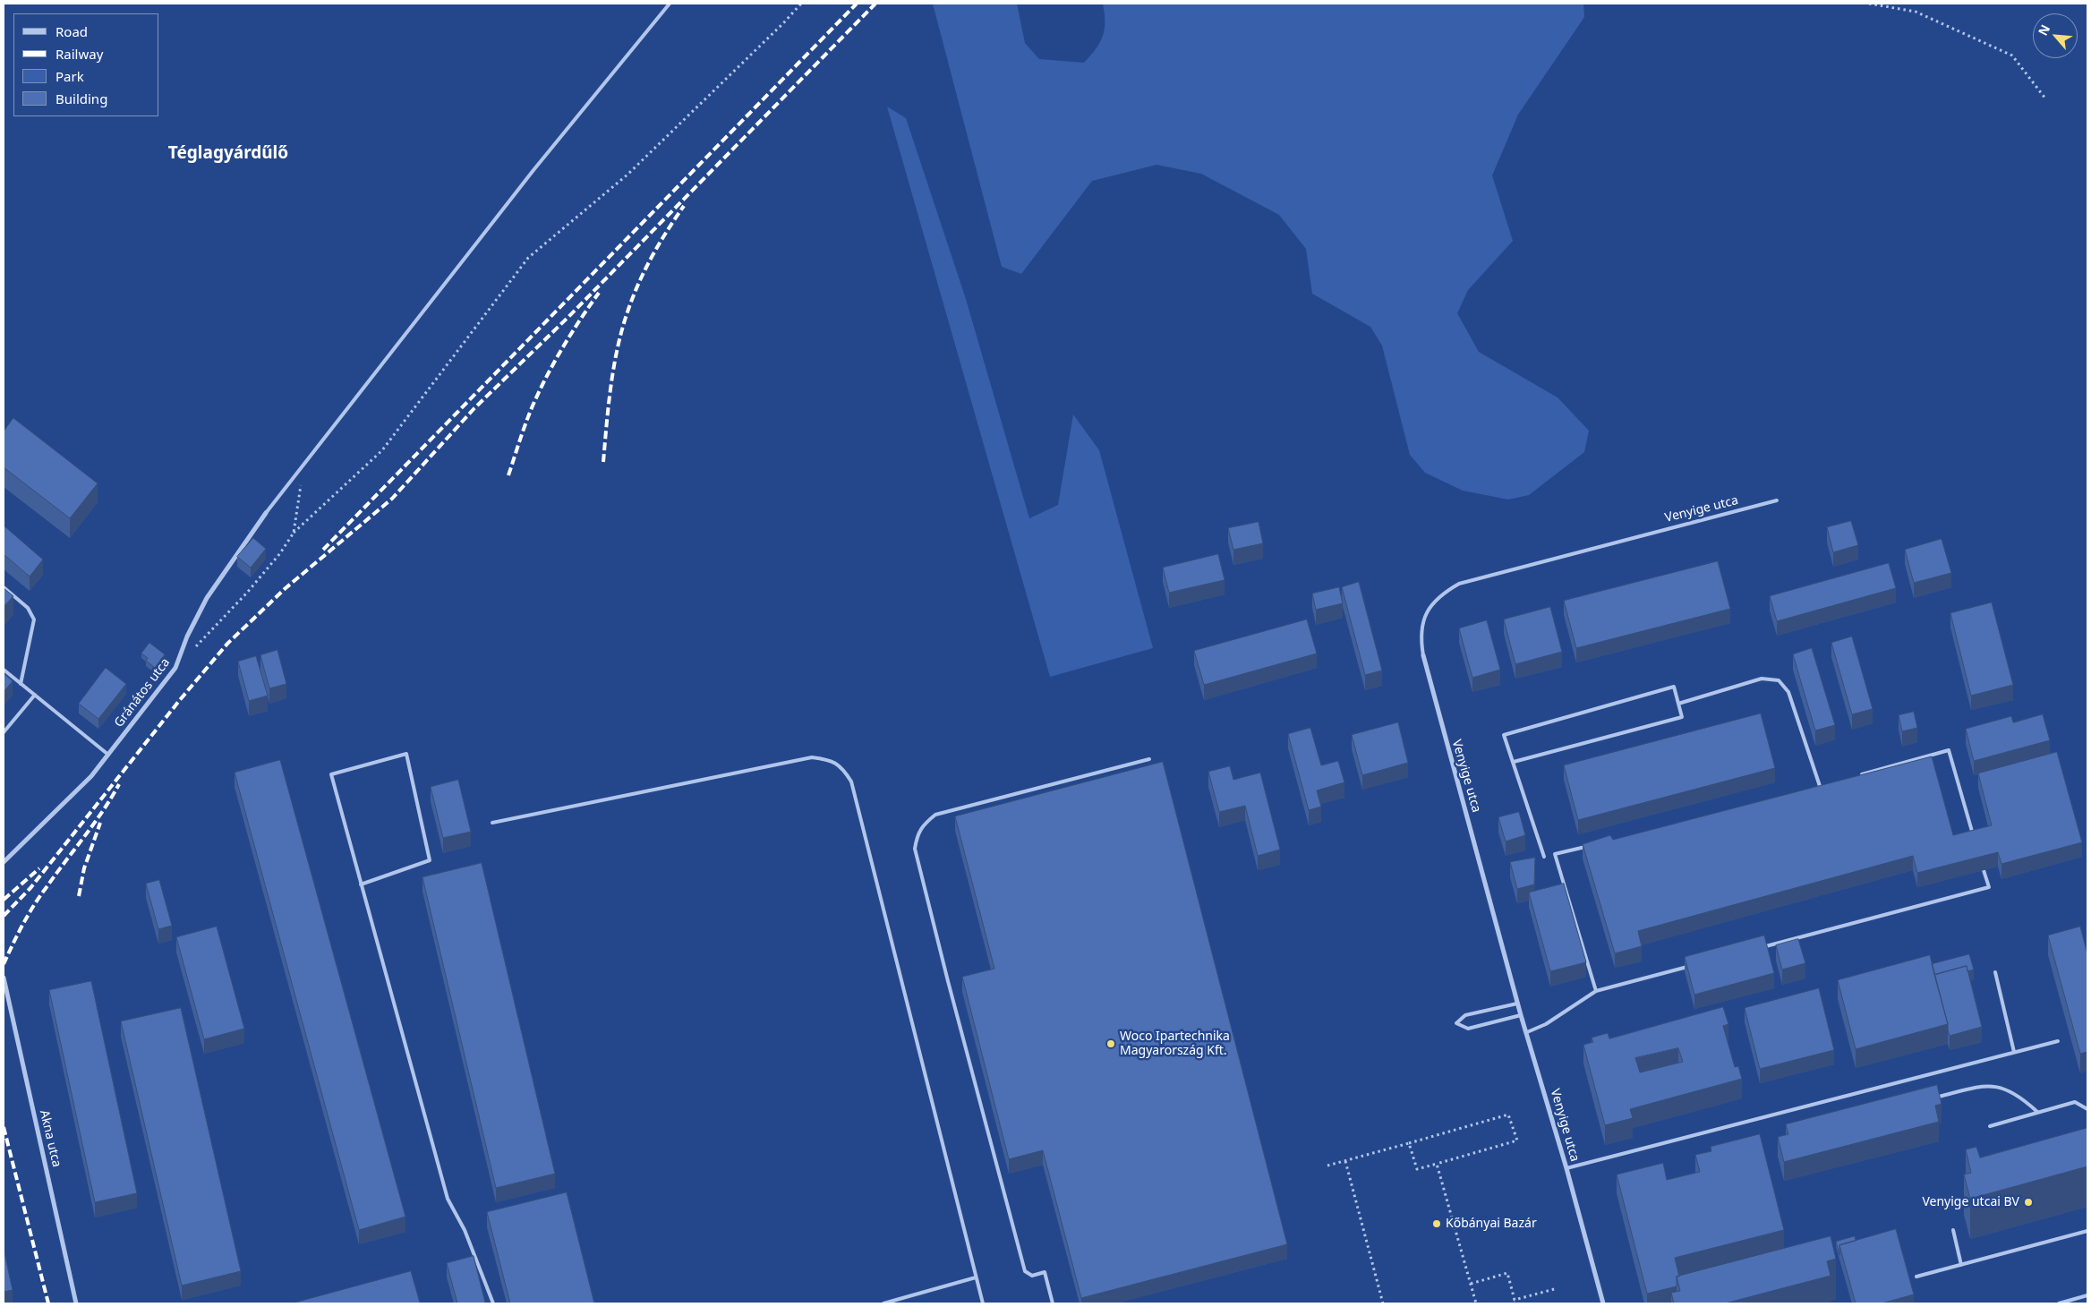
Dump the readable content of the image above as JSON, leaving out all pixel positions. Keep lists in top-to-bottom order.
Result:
{
  "streets": {
    "street": ["Venyige utca", "Gránátos utca", "Akna utca"]
  },
  "districts": ["Téglagyárdűlő"],
  "places": ["Woco Ipartechnika Magyarország Kft.", "Venyige utcai BV", "Kőbányai Bazár"],
  "legend": [
    "Road",
    "Railway",
    "Park",
    "Building"
  ],
  "north": "top left"
}
